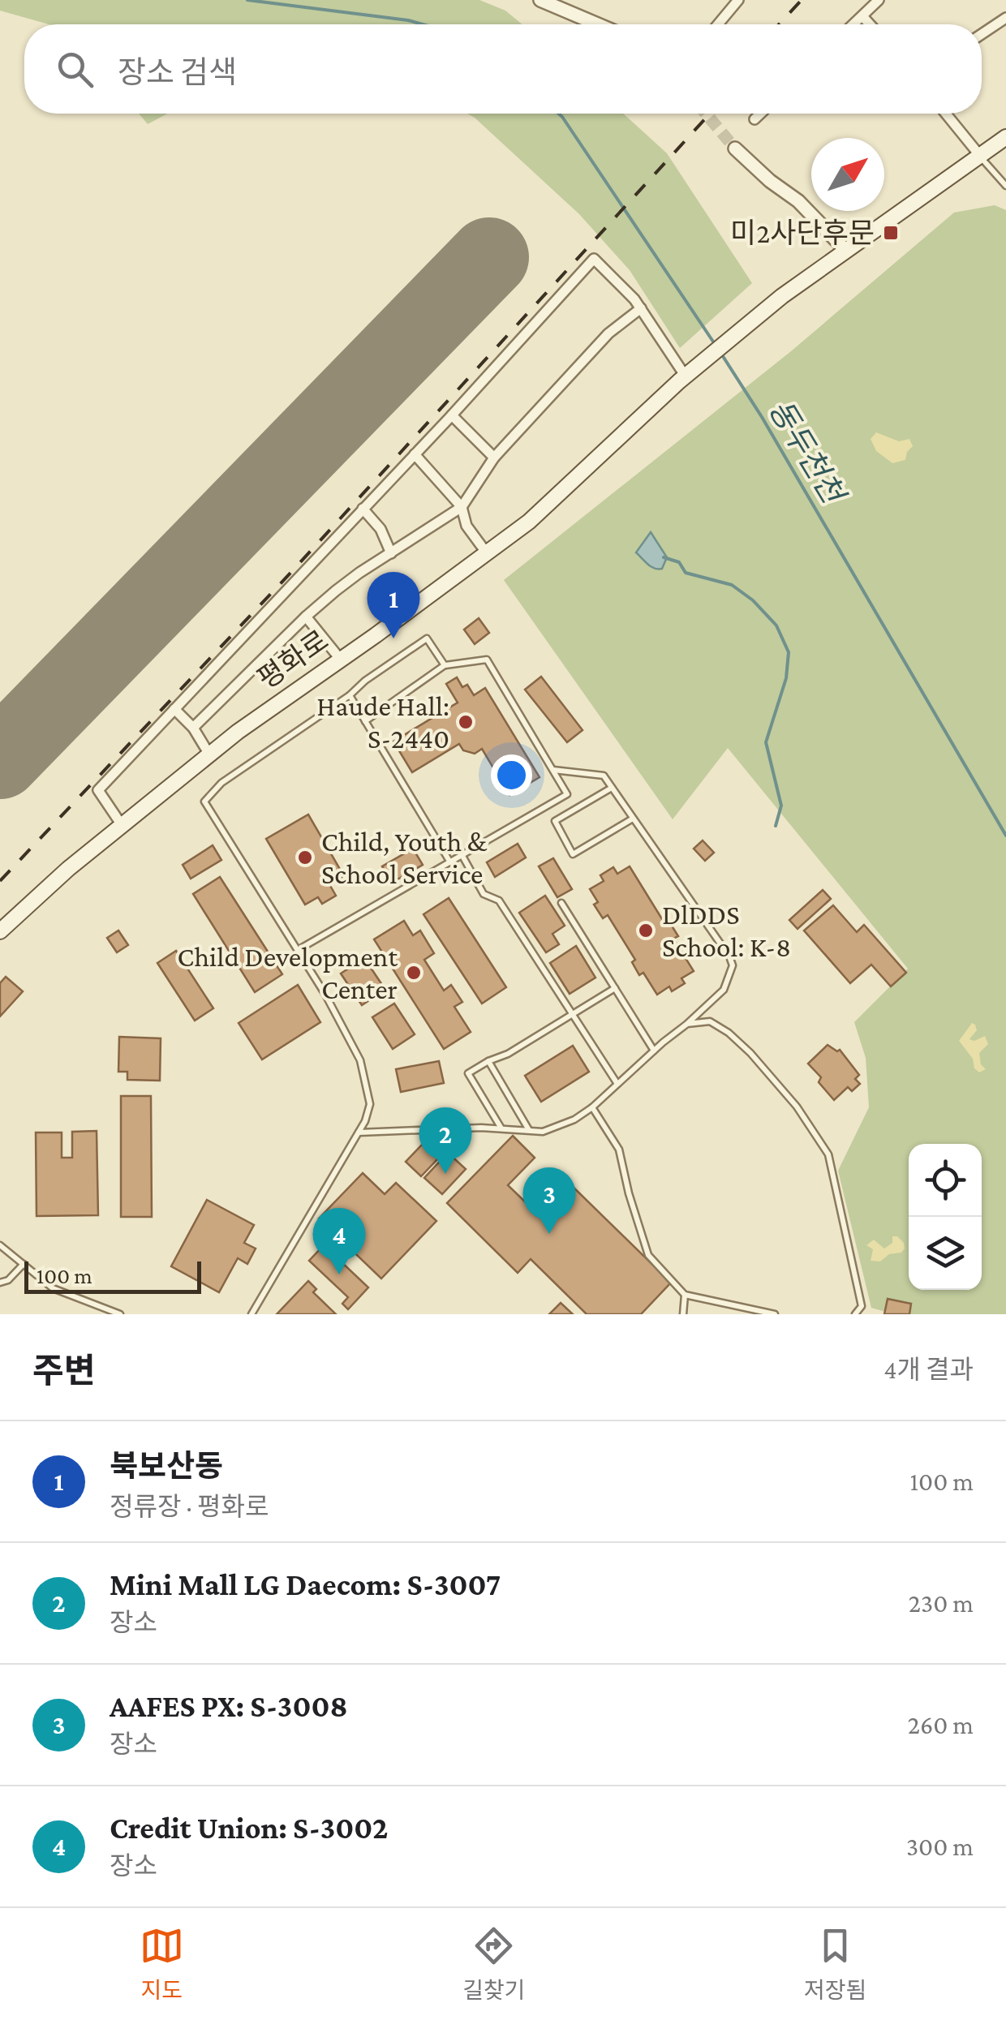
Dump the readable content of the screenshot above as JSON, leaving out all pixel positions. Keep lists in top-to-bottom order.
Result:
{
  "streets": {
    "main road": ["평화로"]
  },
  "water": ["동두천천"],
  "places": {
    "transit": ["미2사단후문"],
    "other": [
      "Haude Hall: S-2440",
      "Child, Youth & School Service",
      "DlDDS School: K-8",
      "Child Development Center"
    ]
  },
  "scale_bar": "100 m",
  "north": "top right",
  "page": {
    "search": "장소 검색",
    "pins": [
      "1",
      "2",
      "3",
      "4"
    ],
    "scale": "100 m",
    "heading": ["주변", "4개 결과"],
    "list": [
      {
        "mark": "1",
        "name": "북보산동",
        "note": "정류장 · 평화로",
        "value": "100 m"
      },
      {
        "mark": "2",
        "name": "Mini Mall LG Daecom: S-3007",
        "note": "장소",
        "value": "230 m"
      },
      {
        "mark": "3",
        "name": "AAFES PX: S-3008",
        "note": "장소",
        "value": "260 m"
      },
      {
        "mark": "4",
        "name": "Credit Union: S-3002",
        "note": "장소",
        "value": "300 m"
      }
    ],
    "nav": ["지도", "길찾기", "저장됨"]
  }
}
